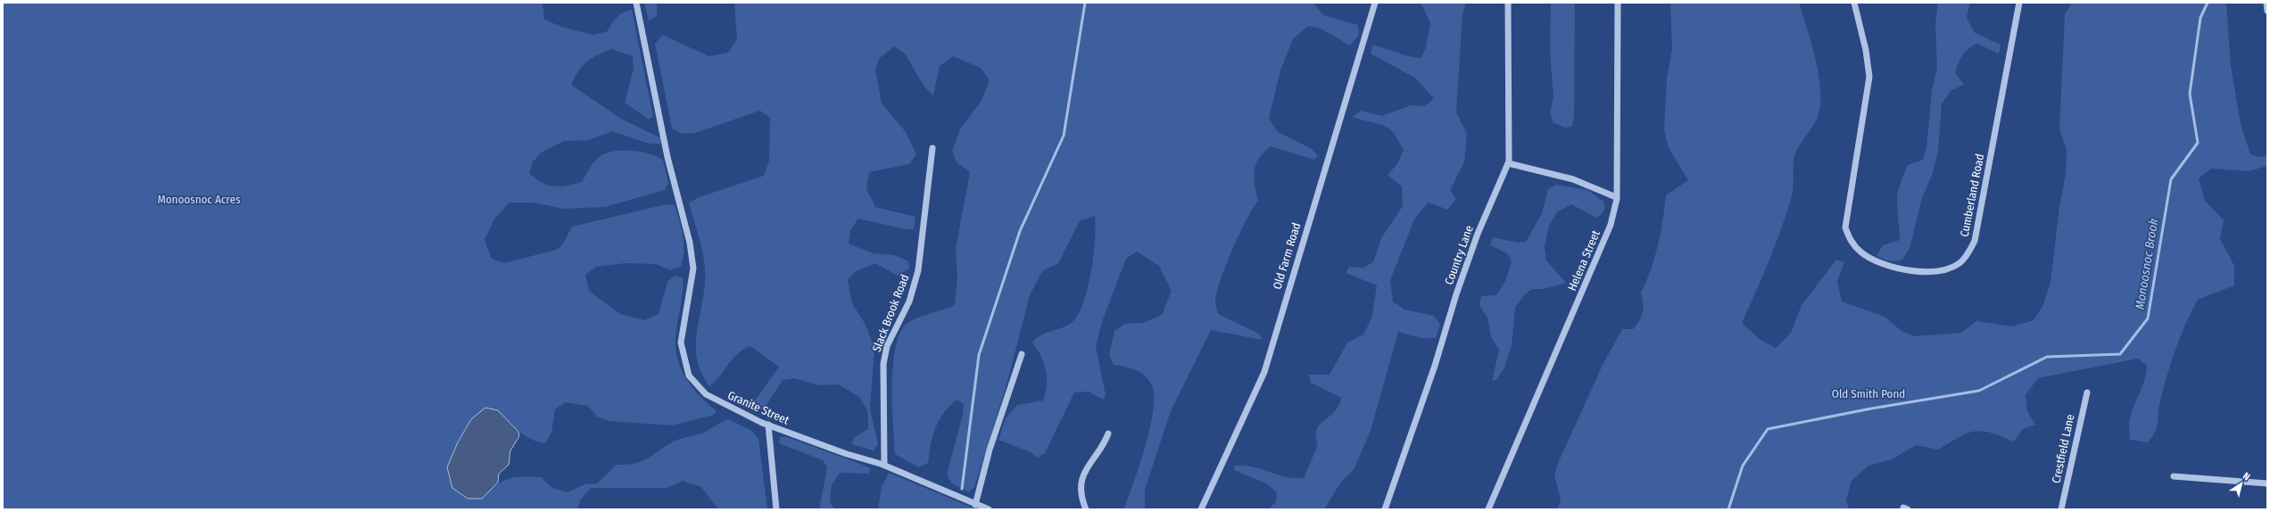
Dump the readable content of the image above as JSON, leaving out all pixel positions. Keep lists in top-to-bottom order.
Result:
{
  "streets": {
    "street": [
      "Cumberland Road",
      "Country Lane",
      "Old Farm Road",
      "Helena Street",
      "Slack Brook Road",
      "Granite Street",
      "Crestfield Lane"
    ]
  },
  "crossings": [
    ["Slack Brook Road", "Granite Street"]
  ],
  "water": ["Monoosnoc Brook"],
  "parks": ["Monoosnoc Acres", "Old Smith Pond"],
  "north": "top right"
}
